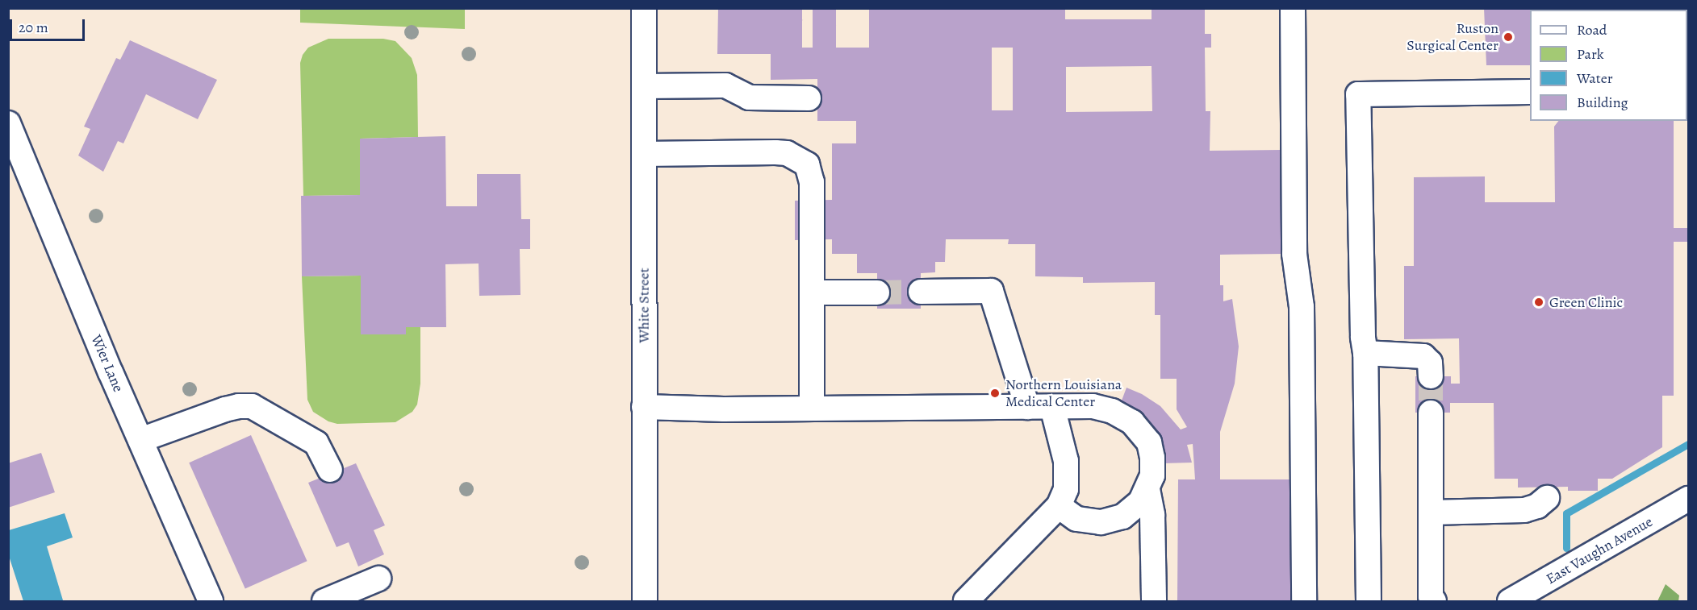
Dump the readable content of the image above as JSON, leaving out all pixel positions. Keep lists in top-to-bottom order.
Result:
{
  "streets": {
    "street": ["White Street", "Wier Lane", "East Vaughn Avenue"]
  },
  "places": ["Ruston Surgical Center", "Green Clinic", "Northern Louisiana Medical Center"],
  "legend": [
    "Road",
    "Park",
    "Water",
    "Building"
  ],
  "scale_bar": "20 m"
}
